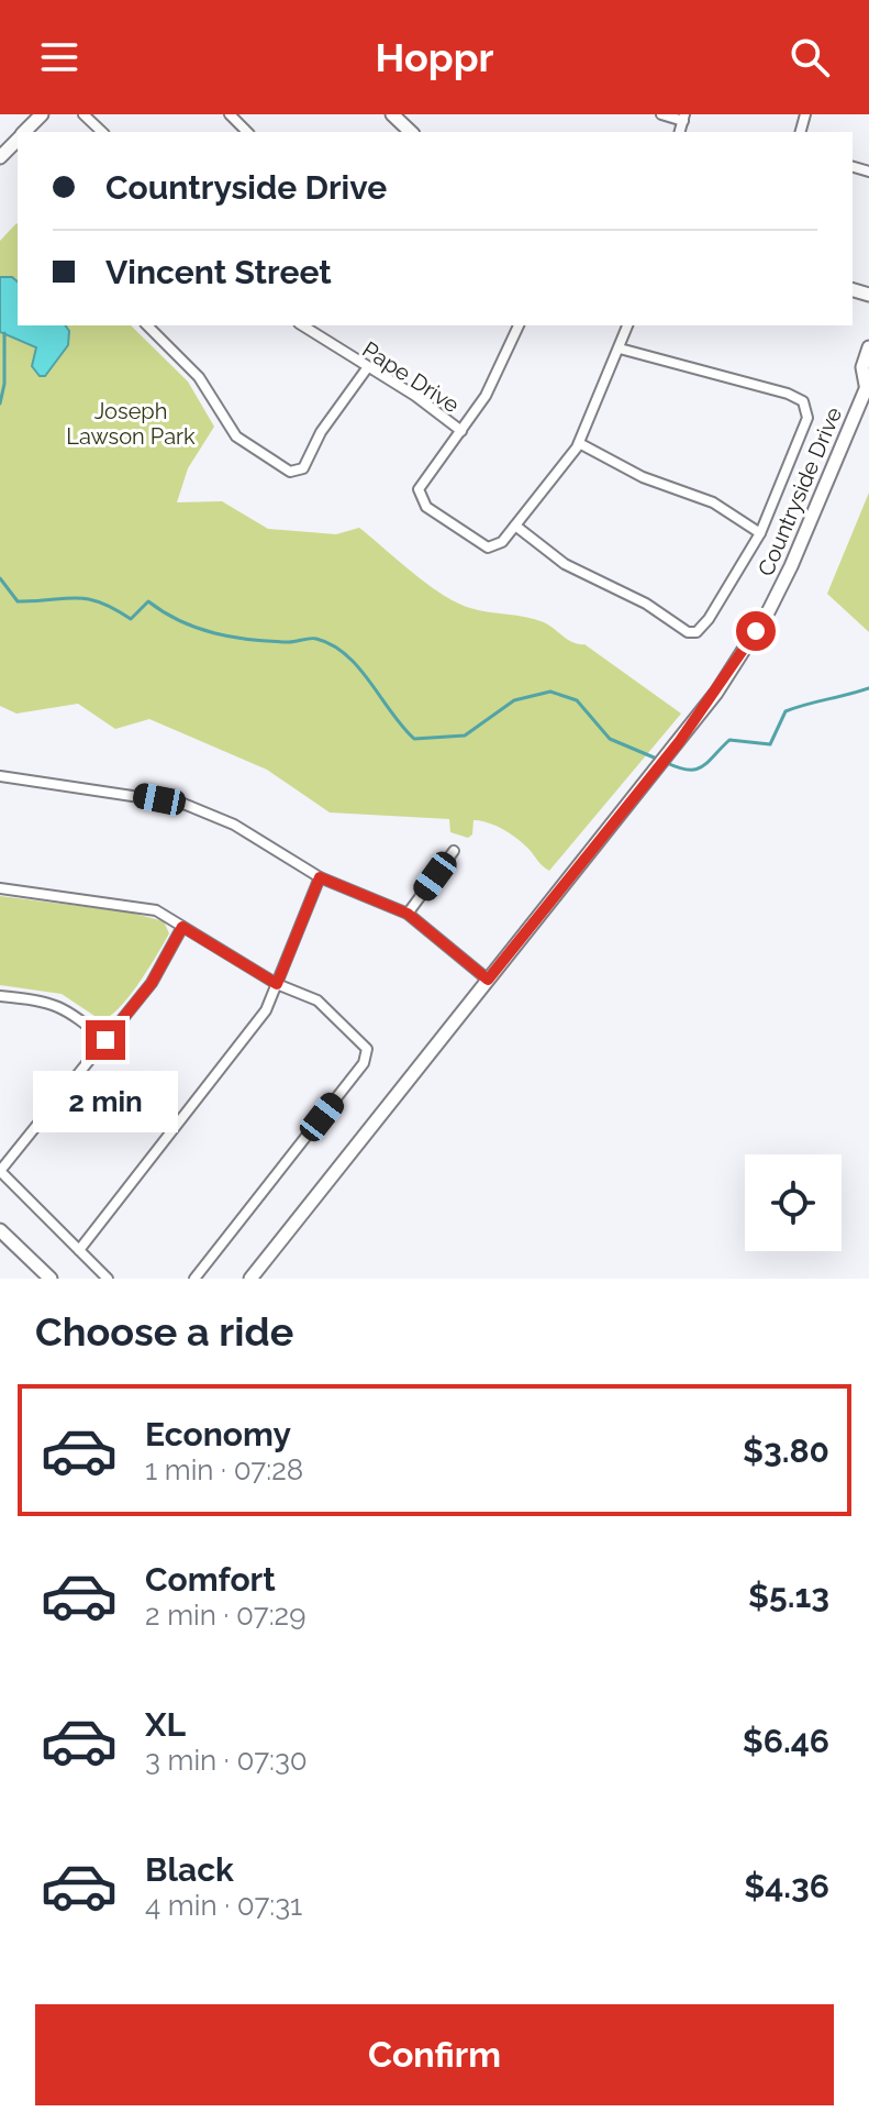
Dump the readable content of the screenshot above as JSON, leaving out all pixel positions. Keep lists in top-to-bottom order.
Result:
{
  "streets": {
    "main road": ["Countryside Drive"],
    "street": ["Pape Drive"]
  },
  "parks": ["Joseph Lawson Park"],
  "page": {
    "header": "Hoppr",
    "banner": ["Countryside Drive", "Vincent Street"],
    "bubble": "2 min",
    "heading": "Choose a ride",
    "list": [
      {
        "name": "Economy",
        "note": "1 min · 07:28",
        "value": "$3.80"
      },
      {
        "name": "Comfort",
        "note": "2 min · 07:29",
        "value": "$5.13"
      },
      {
        "name": "XL",
        "note": "3 min · 07:30",
        "value": "$6.46"
      },
      {
        "name": "Black",
        "note": "4 min · 07:31",
        "value": "$4.36"
      }
    ],
    "buttons": "Confirm"
  }
}
